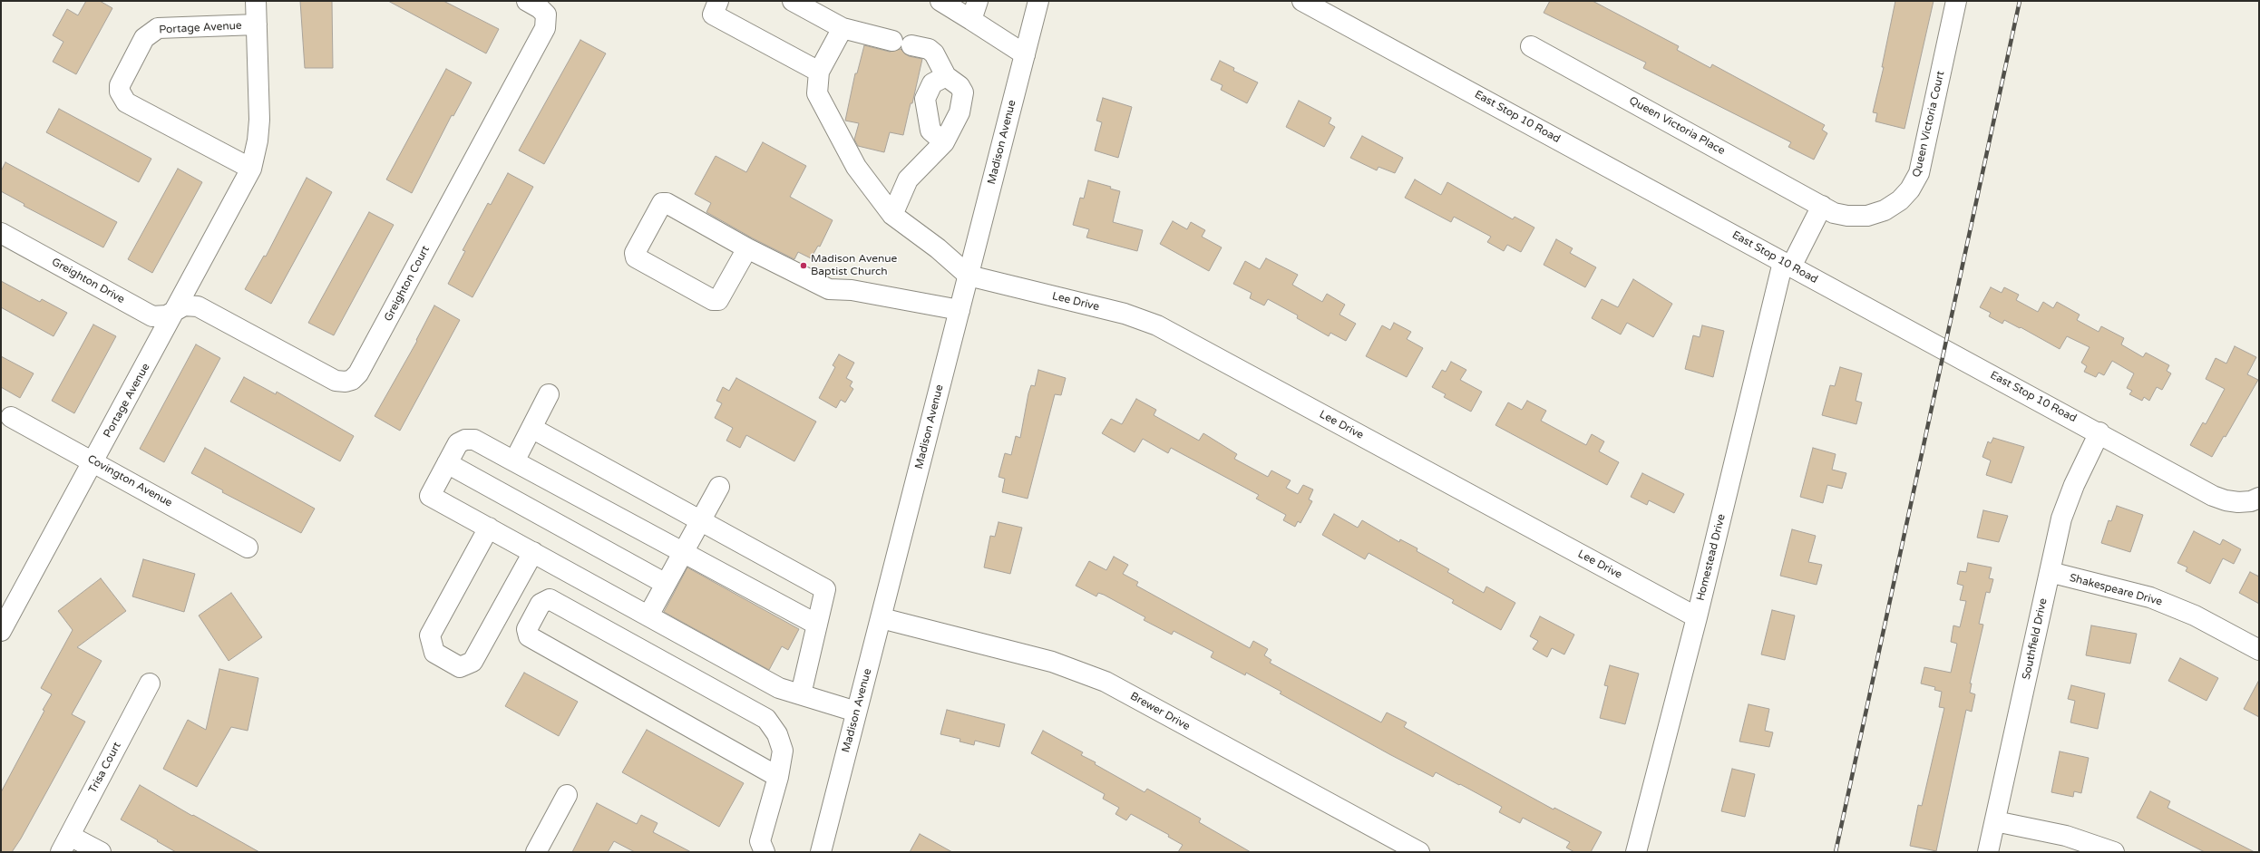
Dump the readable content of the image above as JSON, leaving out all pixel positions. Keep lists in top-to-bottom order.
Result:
{
  "streets": {
    "street": [
      "Portage Avenue",
      "East Stop 10 Road",
      "Queen Victoria Court",
      "Queen Victoria Place",
      "Madison Avenue",
      "Greighton Drive",
      "Greighton Court",
      "Lee Drive",
      "Covington Avenue",
      "Homestead Drive",
      "Shakespeare Drive",
      "Southfield Drive",
      "Brewer Drive",
      "Trisa Court"
    ]
  },
  "crossings": [
    ["Portage Avenue", "Greighton Drive"],
    ["Portage Avenue", "Greighton Court"],
    ["Portage Avenue", "Covington Avenue"],
    ["East Stop 10 Road", "Homestead Drive"],
    ["East Stop 10 Road", "Southfield Drive"],
    ["Queen Victoria Court", "Queen Victoria Place"],
    ["Madison Avenue", "Lee Drive"],
    ["Madison Avenue", "Brewer Drive"],
    ["Greighton Drive", "Greighton Court"],
    ["Lee Drive", "Homestead Drive"],
    ["Shakespeare Drive", "Southfield Drive"]
  ],
  "places": ["Madison Avenue Baptist Church"]
}
